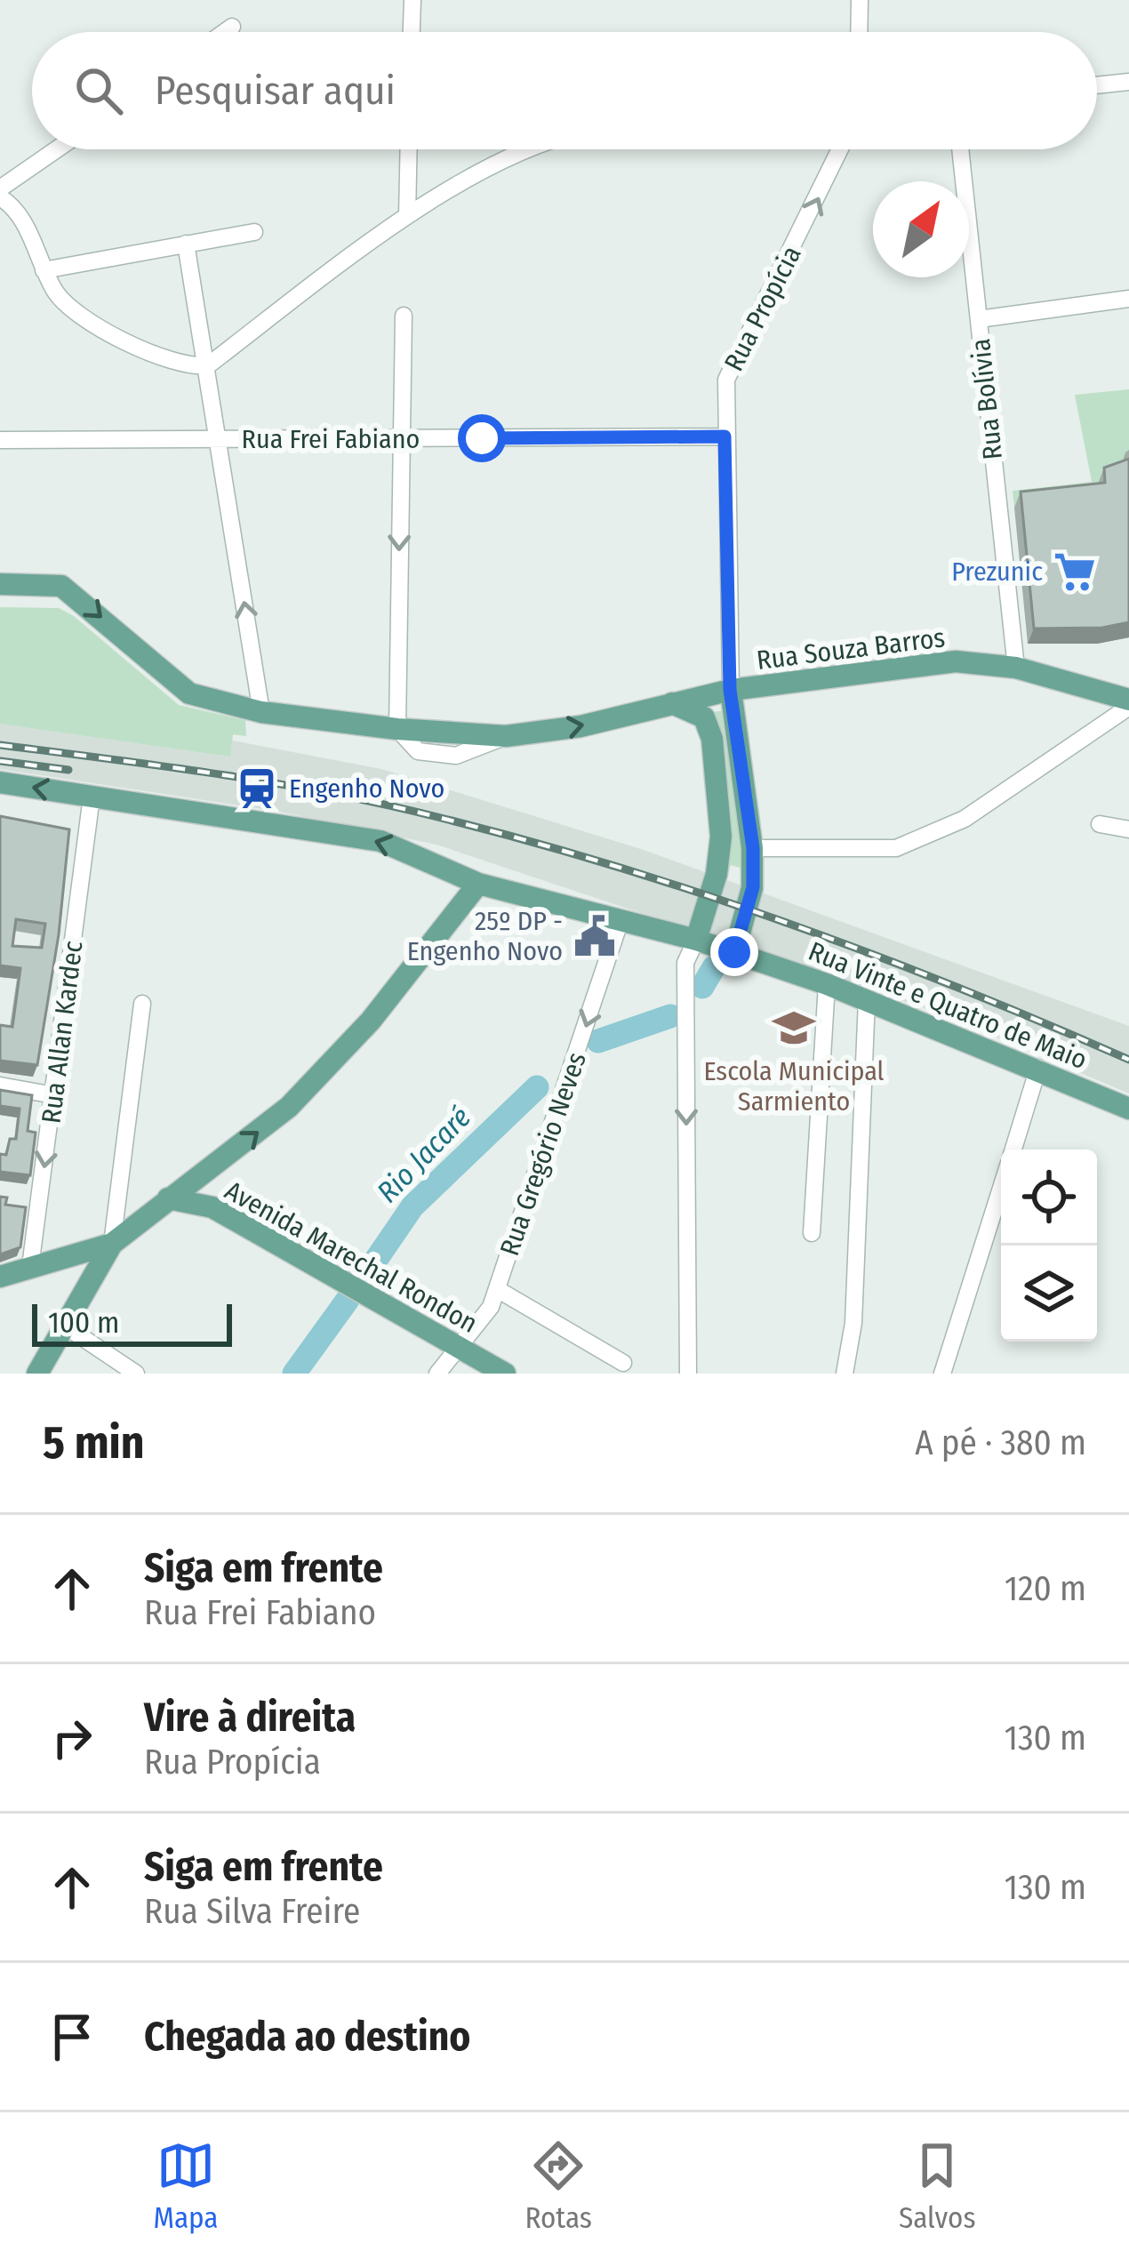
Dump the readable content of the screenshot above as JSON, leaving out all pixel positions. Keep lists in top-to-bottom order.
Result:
{
  "streets": {
    "main road": ["Rua Souza Barros", "Rua Vinte e Quatro de Maio", "Avenida Marechal Rondon"],
    "street": [
      "Rua Propícia",
      "Rua Bolívia",
      "Rua Frei Fabiano",
      "Rua Allan Kardec",
      "Rua Gregório Neves"
    ]
  },
  "crossings": [
    ["Rua Propícia", "Rua Frei Fabiano"],
    ["Rua Propícia", "Rua Souza Barros"],
    ["Rua Bolívia", "Rua Souza Barros"],
    ["Rua Vinte e Quatro de Maio", "Rua Allan Kardec"],
    ["Rua Vinte e Quatro de Maio", "Rua Gregório Neves"],
    ["Rua Gregório Neves", "Avenida Marechal Rondon"]
  ],
  "one_way": ["Rua Propícia", "Rua Souza Barros", "Rua Vinte e Quatro de Maio"],
  "water": ["Rio Jacaré"],
  "places": {
    "supermarket": ["Prezunic"],
    "station": ["Engenho Novo"],
    "public building": ["25º DP - Engenho Novo"],
    "school or university": ["Escola Municipal Sarmiento"]
  },
  "scale_bar": "100 m",
  "north": "top right",
  "page": {
    "search": "Pesquisar aqui",
    "scale": "100 m",
    "heading": ["5 min", "A pé · 380 m"],
    "list": [
      ["Siga em frente", "Rua Frei Fabiano", "120 m"],
      ["Vire à direita", "Rua Propícia", "130 m"],
      ["Siga em frente", "Rua Silva Freire", "130 m"],
      "Chegada ao destino"
    ],
    "nav": ["Mapa", "Rotas", "Salvos"]
  }
}
